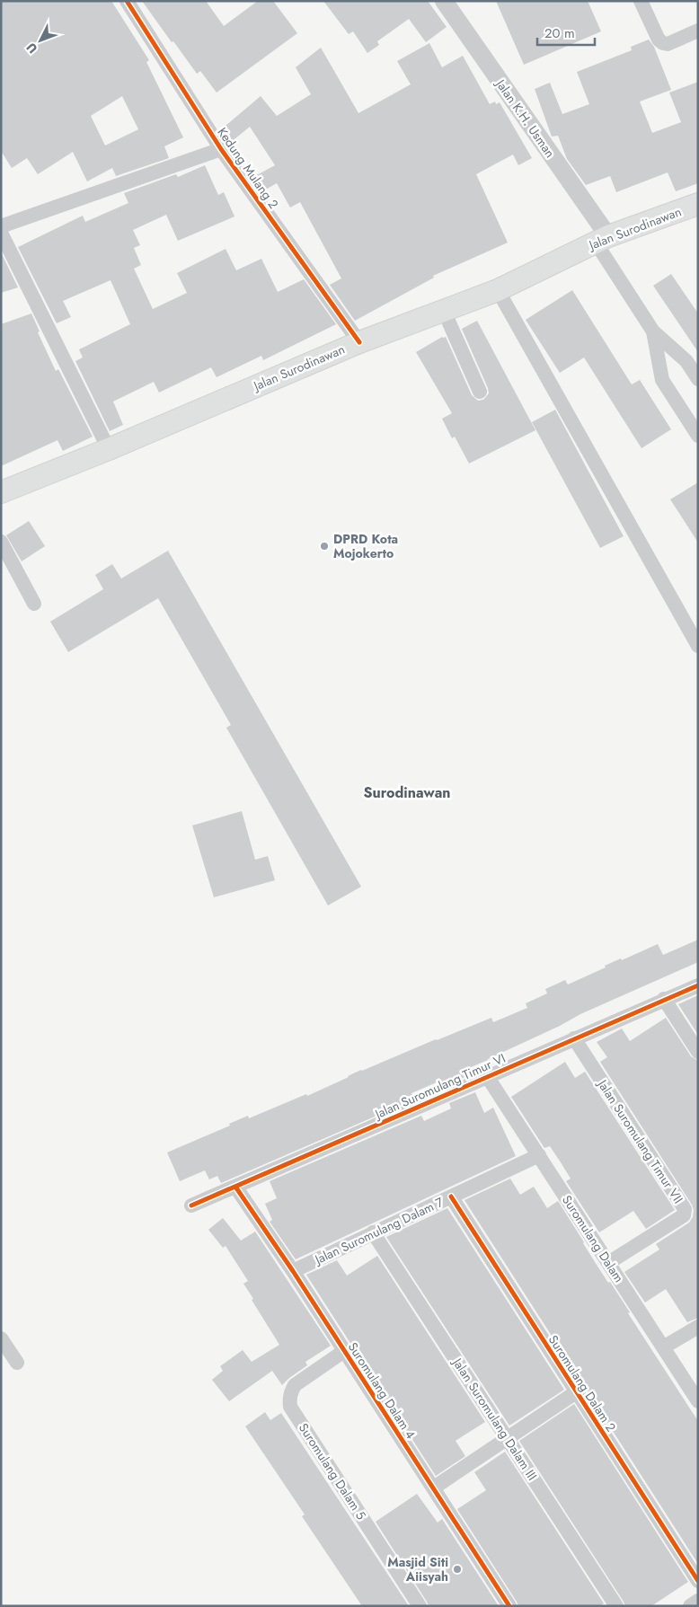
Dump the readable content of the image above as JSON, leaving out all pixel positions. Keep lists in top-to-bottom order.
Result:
{
  "streets": {
    "main road": ["Jalan Surodinawan"],
    "street": [
      "Jalan K.H. Usman",
      "Kedung Mulang 2",
      "Jalan Suromulang Timur VI",
      "Jalan Suromulang Timur VII",
      "Jalan Suromulang Dalam 7",
      "Suromulang Dalam",
      "Suromulang Dalam 2",
      "Suromulang Dalam 4",
      "Jalan Suromulang Dalam III",
      "Suromulang Dalam 5"
    ]
  },
  "crossings": [
    ["Jalan K.H. Usman", "Jalan Surodinawan"],
    ["Kedung Mulang 2", "Jalan Surodinawan"],
    ["Jalan Suromulang Timur VI", "Jalan Suromulang Timur VII"],
    ["Jalan Suromulang Timur VI", "Suromulang Dalam"],
    ["Jalan Suromulang Timur VI", "Suromulang Dalam 4"],
    ["Jalan Suromulang Timur VII", "Suromulang Dalam"],
    ["Jalan Suromulang Dalam 7", "Suromulang Dalam"],
    ["Jalan Suromulang Dalam 7", "Suromulang Dalam 2"],
    ["Jalan Suromulang Dalam 7", "Suromulang Dalam 4"],
    ["Jalan Suromulang Dalam 7", "Jalan Suromulang Dalam III"],
    ["Suromulang Dalam 4", "Suromulang Dalam 5"]
  ],
  "districts": ["Surodinawan"],
  "places": ["DPRD Kota Mojokerto", "Masjid Siti Aiisyah"],
  "scale_bar": "20 m",
  "north": "bottom left"
}
